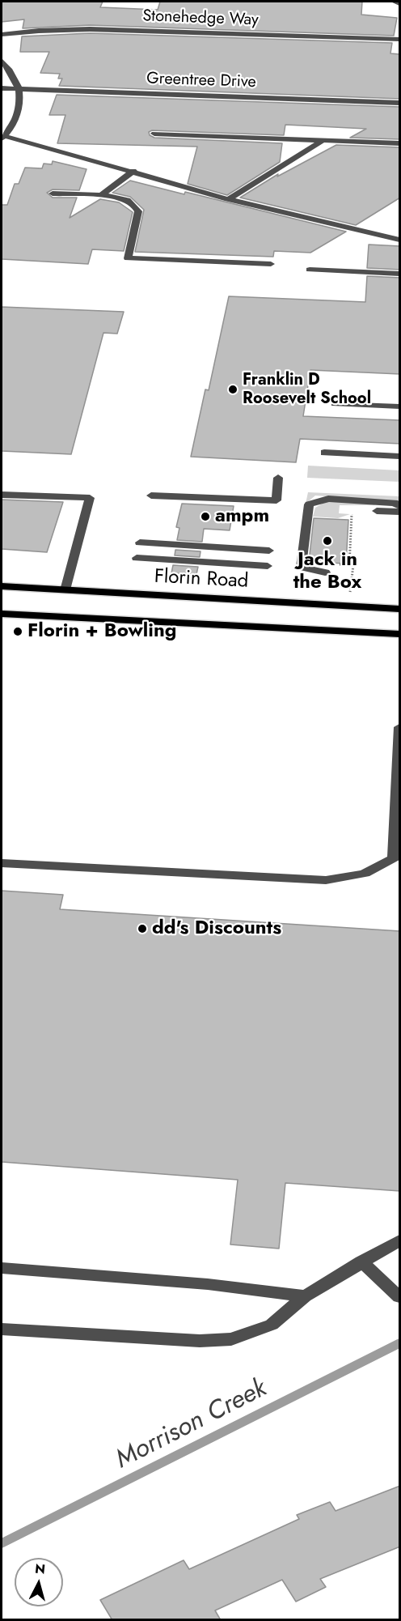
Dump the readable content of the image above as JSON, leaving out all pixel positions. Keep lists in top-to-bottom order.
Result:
{
  "streets": {
    "main road": ["Florin Road"],
    "street": ["Stonehedge Way", "Greentree Drive"]
  },
  "water": ["Morrison Creek"],
  "places": [
    "Franklin D Roosevelt School",
    "ampm",
    "Jack in the Box",
    "Florin + Bowling",
    "dd's Discounts"
  ],
  "north": "top"
}
